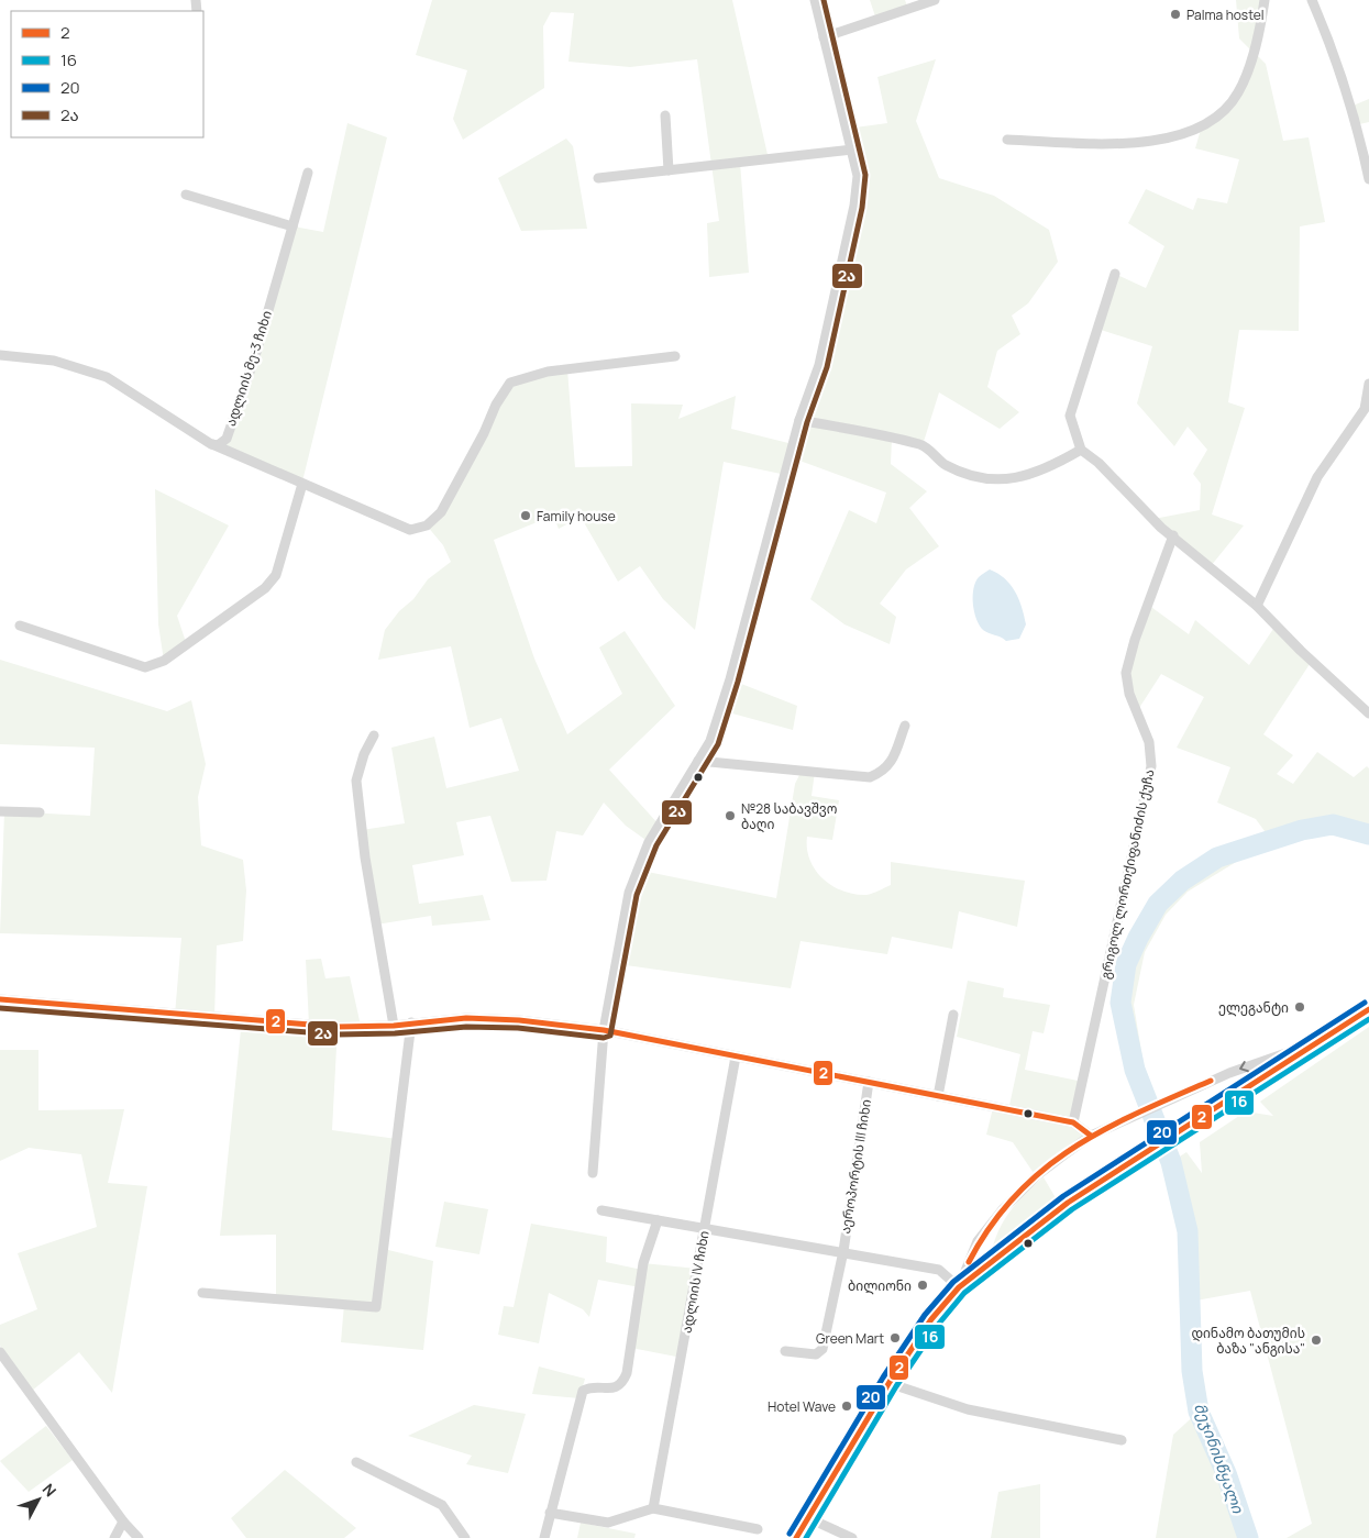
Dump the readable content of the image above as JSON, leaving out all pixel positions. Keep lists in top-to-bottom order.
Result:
{
  "streets": {
    "street": [
      "ადლიის მე-3 ჩიხი",
      "გრიგოლ ლორთქიფანიძის ქუჩა",
      "აეროპორტის III ჩიხი",
      "ადლიის IV ჩიხი"
    ]
  },
  "crossings": [
    ["აეროპორტის III ჩიხი", "ადლიის IV ჩიხი"]
  ],
  "water": ["მეჯინისწყალი"],
  "places": [
    "Palma hostel",
    "Family house",
    "№28 საბავშვო ბაღი",
    "ელეგანტი",
    "ბილიონი",
    "Green Mart",
    "დინამო ბათუმის ბაზა \"ანგისა\"",
    "Hotel Wave"
  ],
  "lines": [
    "transit line 2ა",
    "transit line 2",
    "transit line 20",
    "transit line 16"
  ],
  "legend": [
    "2",
    "16",
    "20",
    "2ა"
  ],
  "north": "top right"
}
